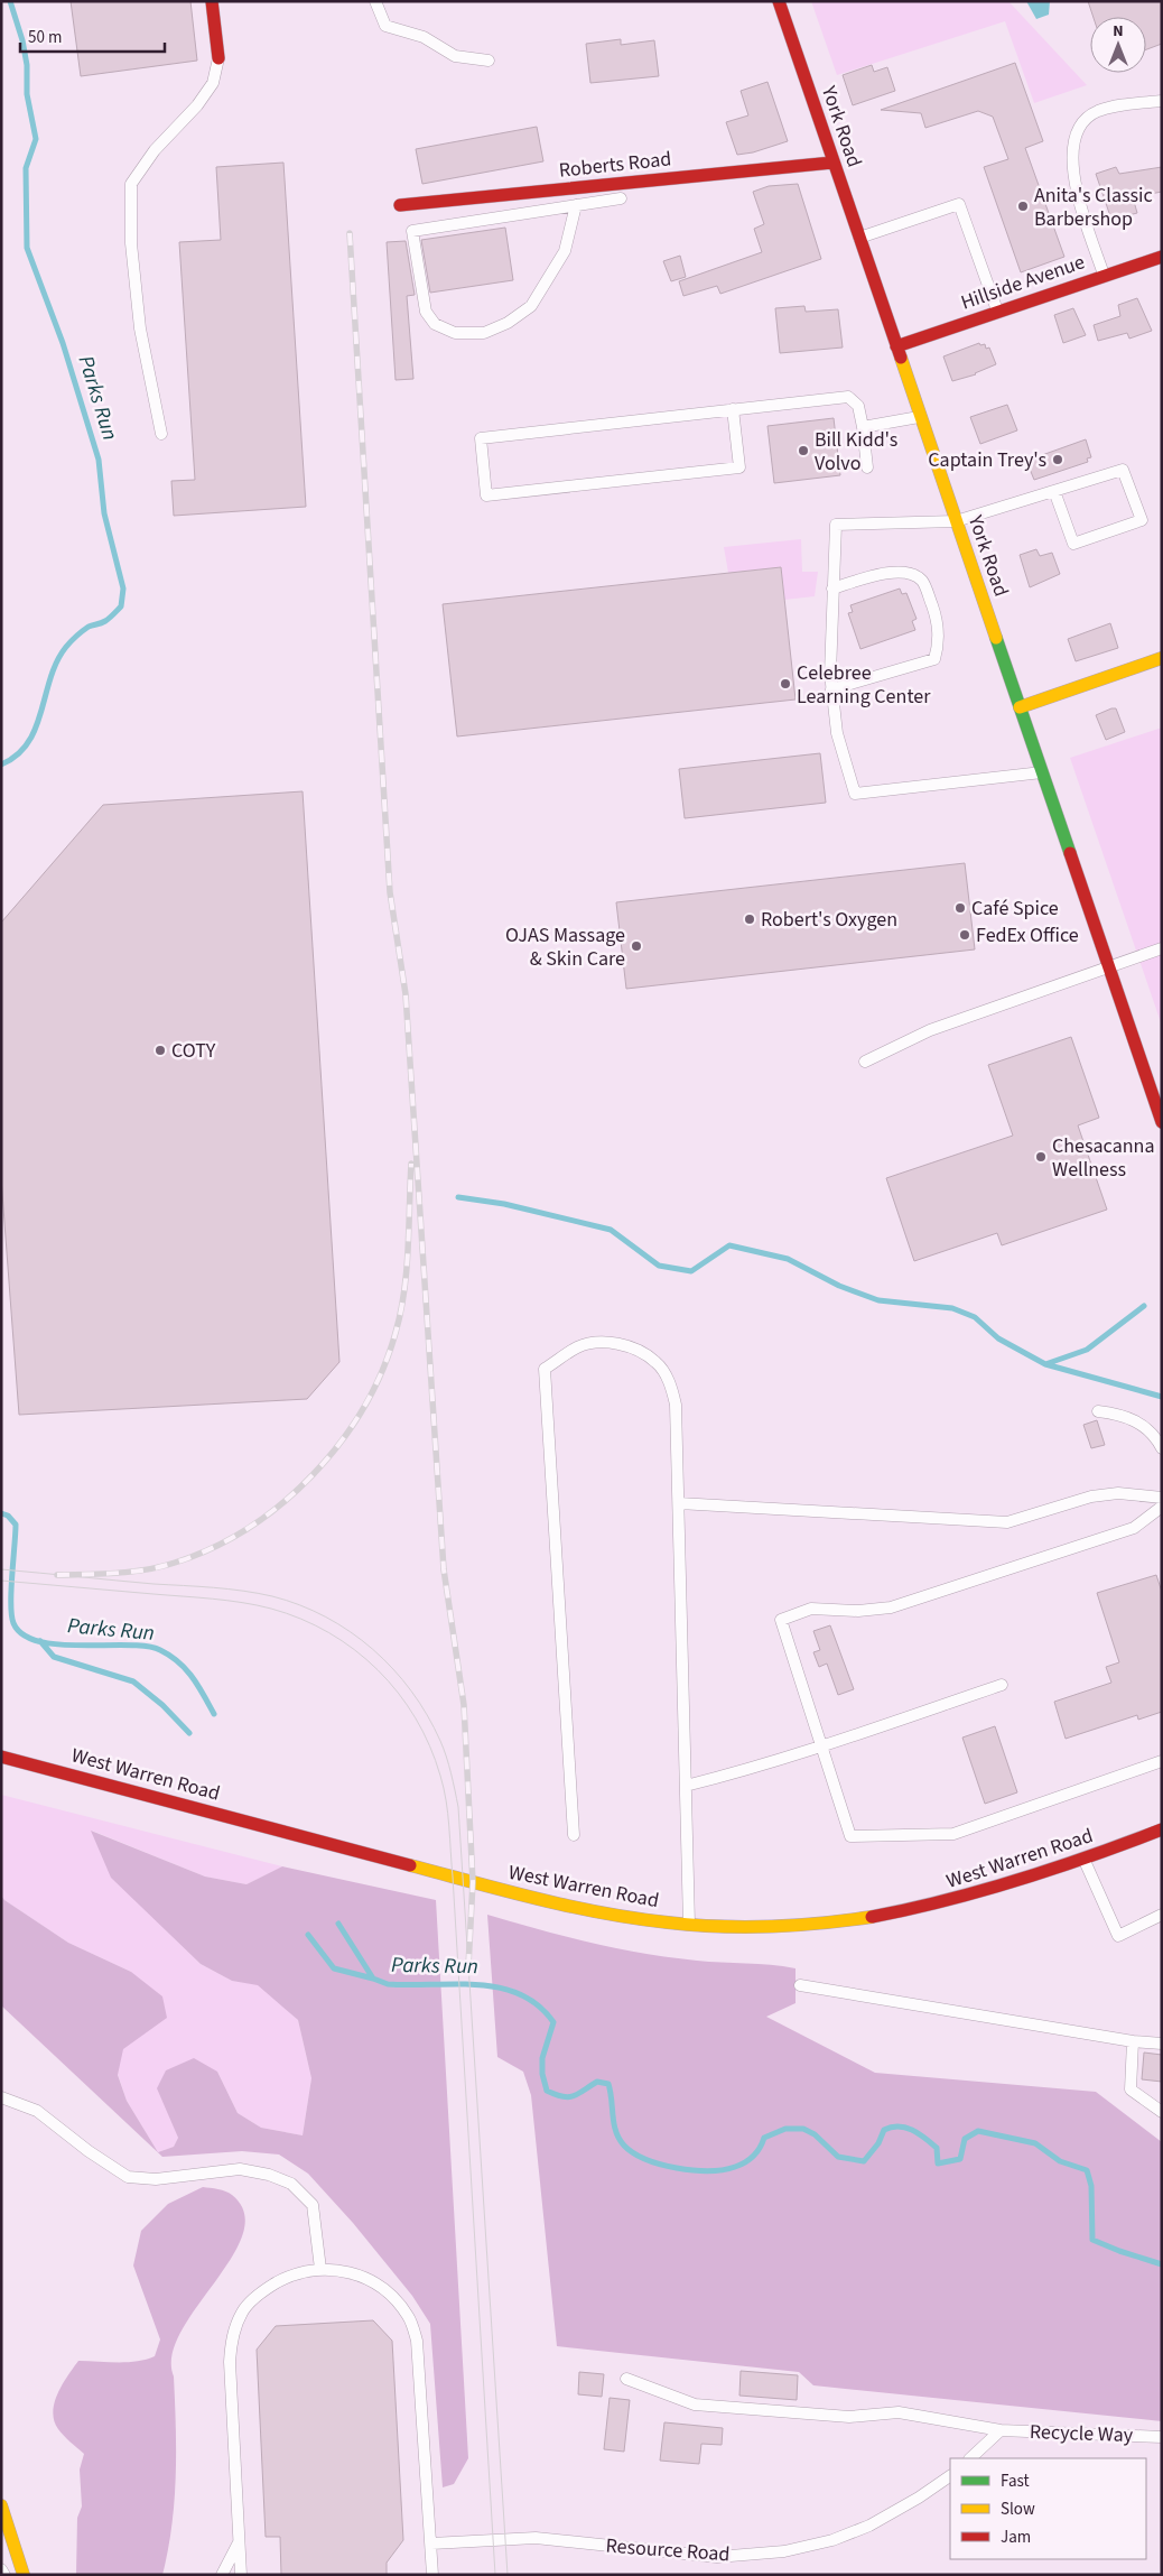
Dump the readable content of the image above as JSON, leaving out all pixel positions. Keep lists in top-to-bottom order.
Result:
{
  "streets": {
    "main road": [
      "York Road",
      "Roberts Road",
      "Hillside Avenue",
      "West Warren Road"
    ],
    "lane": ["Recycle Way", "Resource Road"]
  },
  "crossings": [
    ["York Road", "Roberts Road"],
    ["York Road", "Hillside Avenue"]
  ],
  "water": ["Parks Run"],
  "places": [
    "Anita's Classic Barbershop",
    "Bill Kidd's Volvo",
    "Captain Trey's",
    "Celebree Learning Center",
    "Café Spice",
    "Robert's Oxygen",
    "FedEx Office",
    "OJAS Massage & Skin Care",
    "COTY",
    "Chesacanna Wellness"
  ],
  "legend": ["Fast", "Slow", "Jam"],
  "scale_bar": "50 m",
  "north": "top"
}
